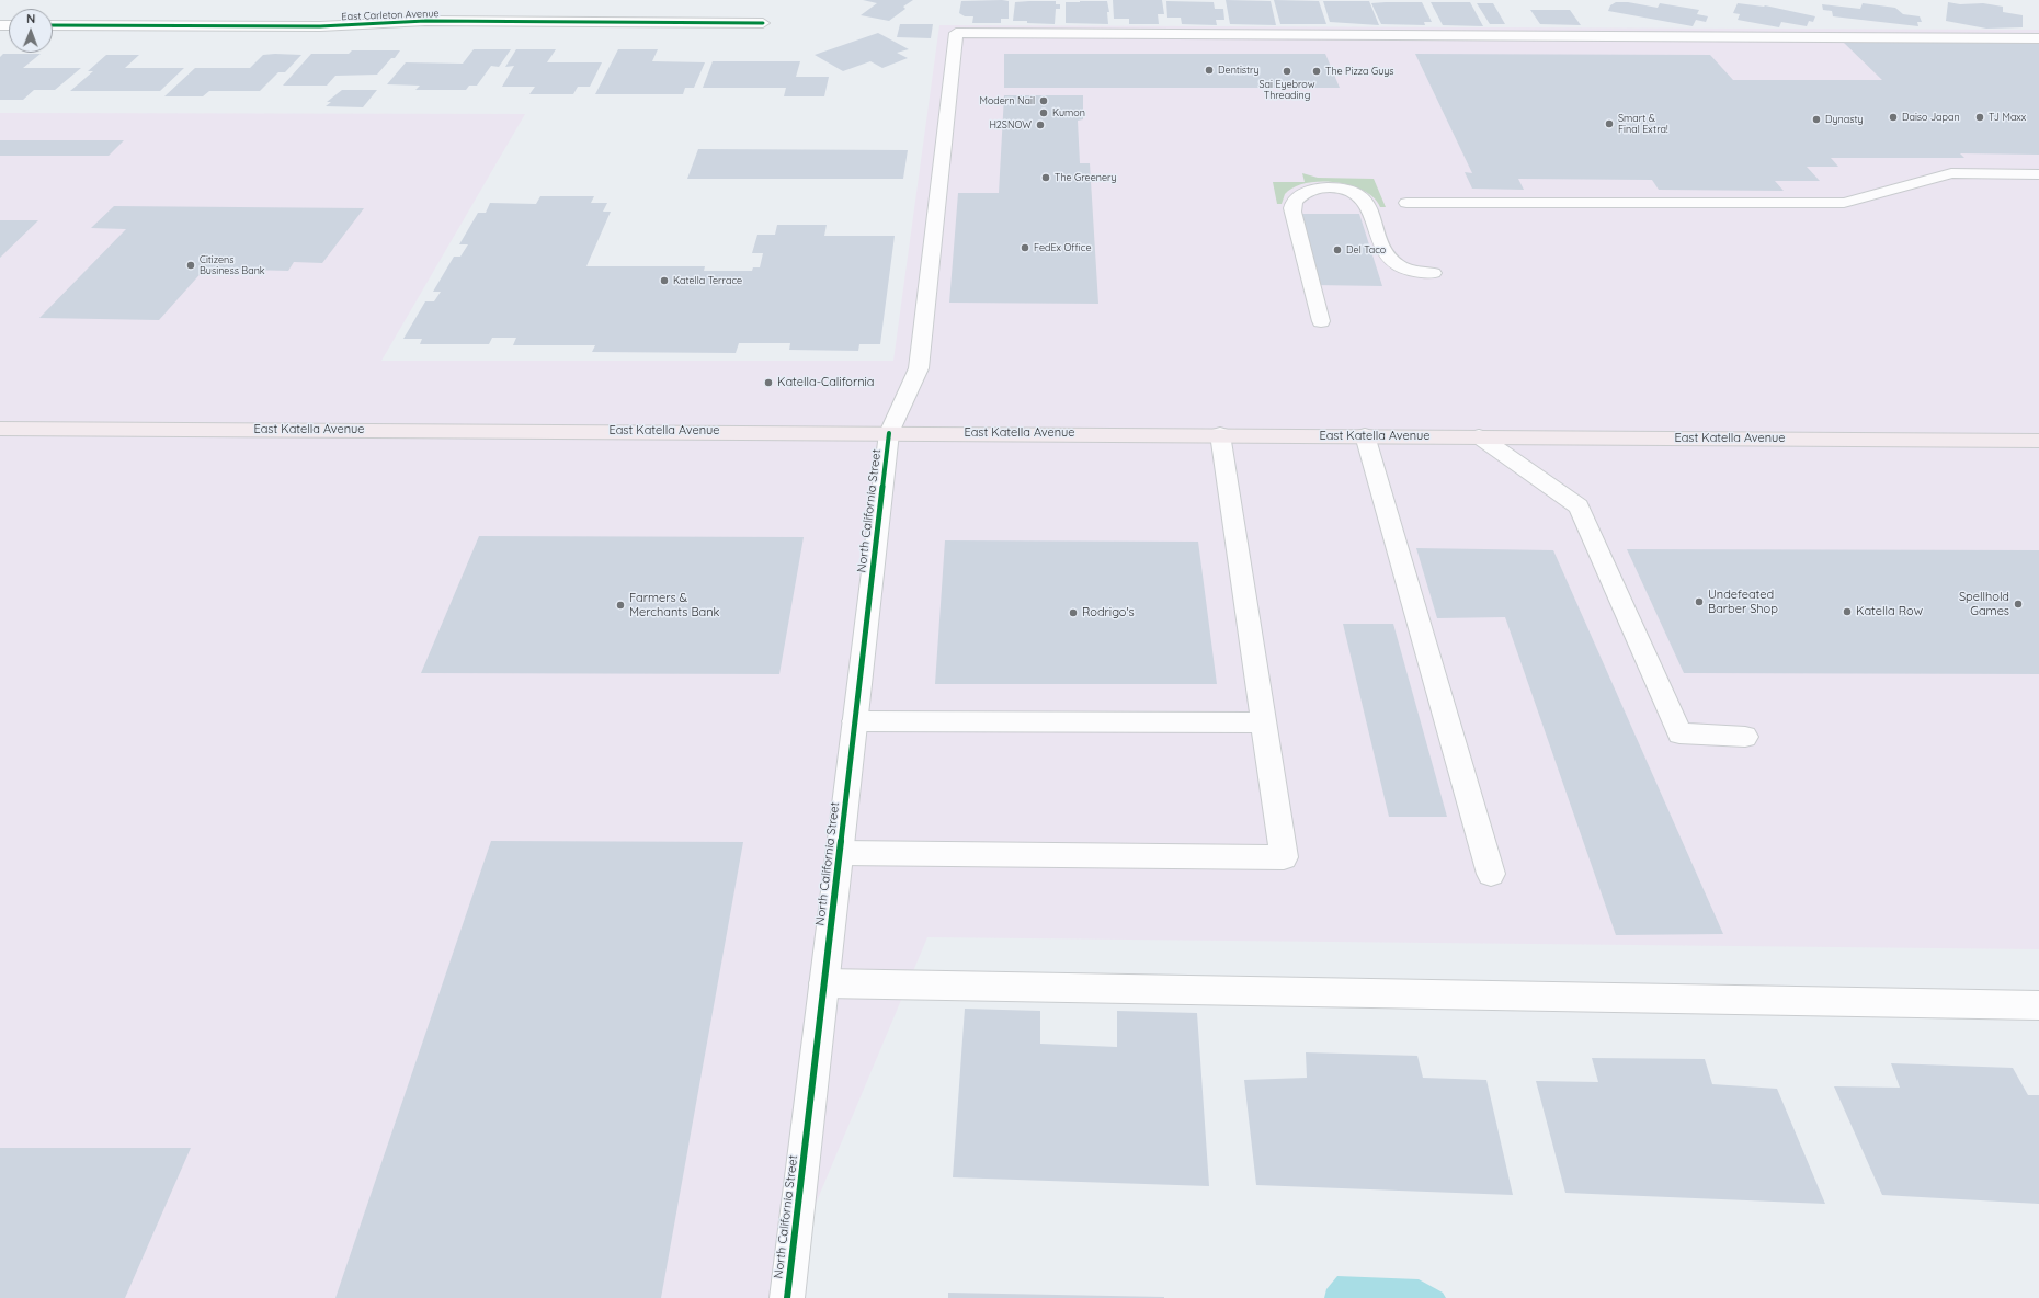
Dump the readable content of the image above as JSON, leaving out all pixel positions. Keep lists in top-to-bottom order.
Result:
{
  "streets": {
    "main road": ["East Katella Avenue"],
    "street": ["East Carleton Avenue", "North California Street"]
  },
  "crossings": [
    ["East Katella Avenue", "North California Street"]
  ],
  "places": [
    "Dentistry",
    "Sai Eyebrow Threading",
    "The Pizza Guys",
    "Modern Nail",
    "Kumon",
    "Daiso Japan",
    "TJ Maxx",
    "Dynasty",
    "Smart & Final Extra!",
    "H2SNOW",
    "The Greenery",
    "FedEx Office",
    "Del Taco",
    "Citizens Business Bank",
    "Katella Terrace",
    "Katella-California",
    "Undefeated Barber Shop",
    "Spellhold Games",
    "Farmers & Merchants Bank",
    "Katella Row",
    "Rodrigo's"
  ],
  "north": "top"
}
